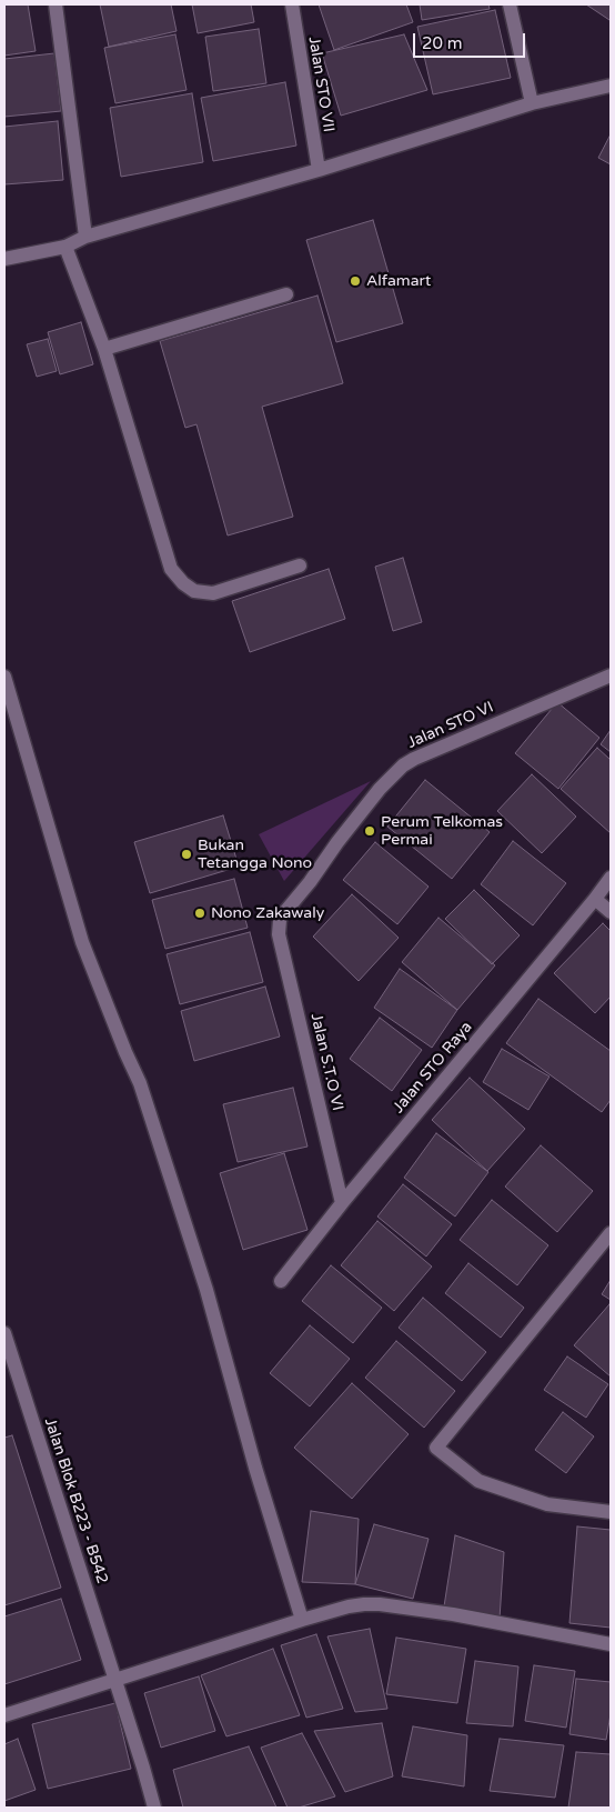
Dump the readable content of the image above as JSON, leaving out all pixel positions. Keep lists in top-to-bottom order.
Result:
{
  "streets": {
    "street": [
      "Jalan STO VII",
      "Jalan STO VI",
      "Jalan S.T.O VI",
      "Jalan STO Raya",
      "Jalan Blok B223 - B542"
    ]
  },
  "crossings": [
    ["Jalan STO VI", "Jalan S.T.O VI"],
    ["Jalan S.T.O VI", "Jalan STO Raya"]
  ],
  "places": [
    "Alfamart",
    "Perum Telkomas Permai",
    "Bukan Tetangga Nono",
    "Nono Zakawaly"
  ],
  "scale_bar": "20 m"
}
